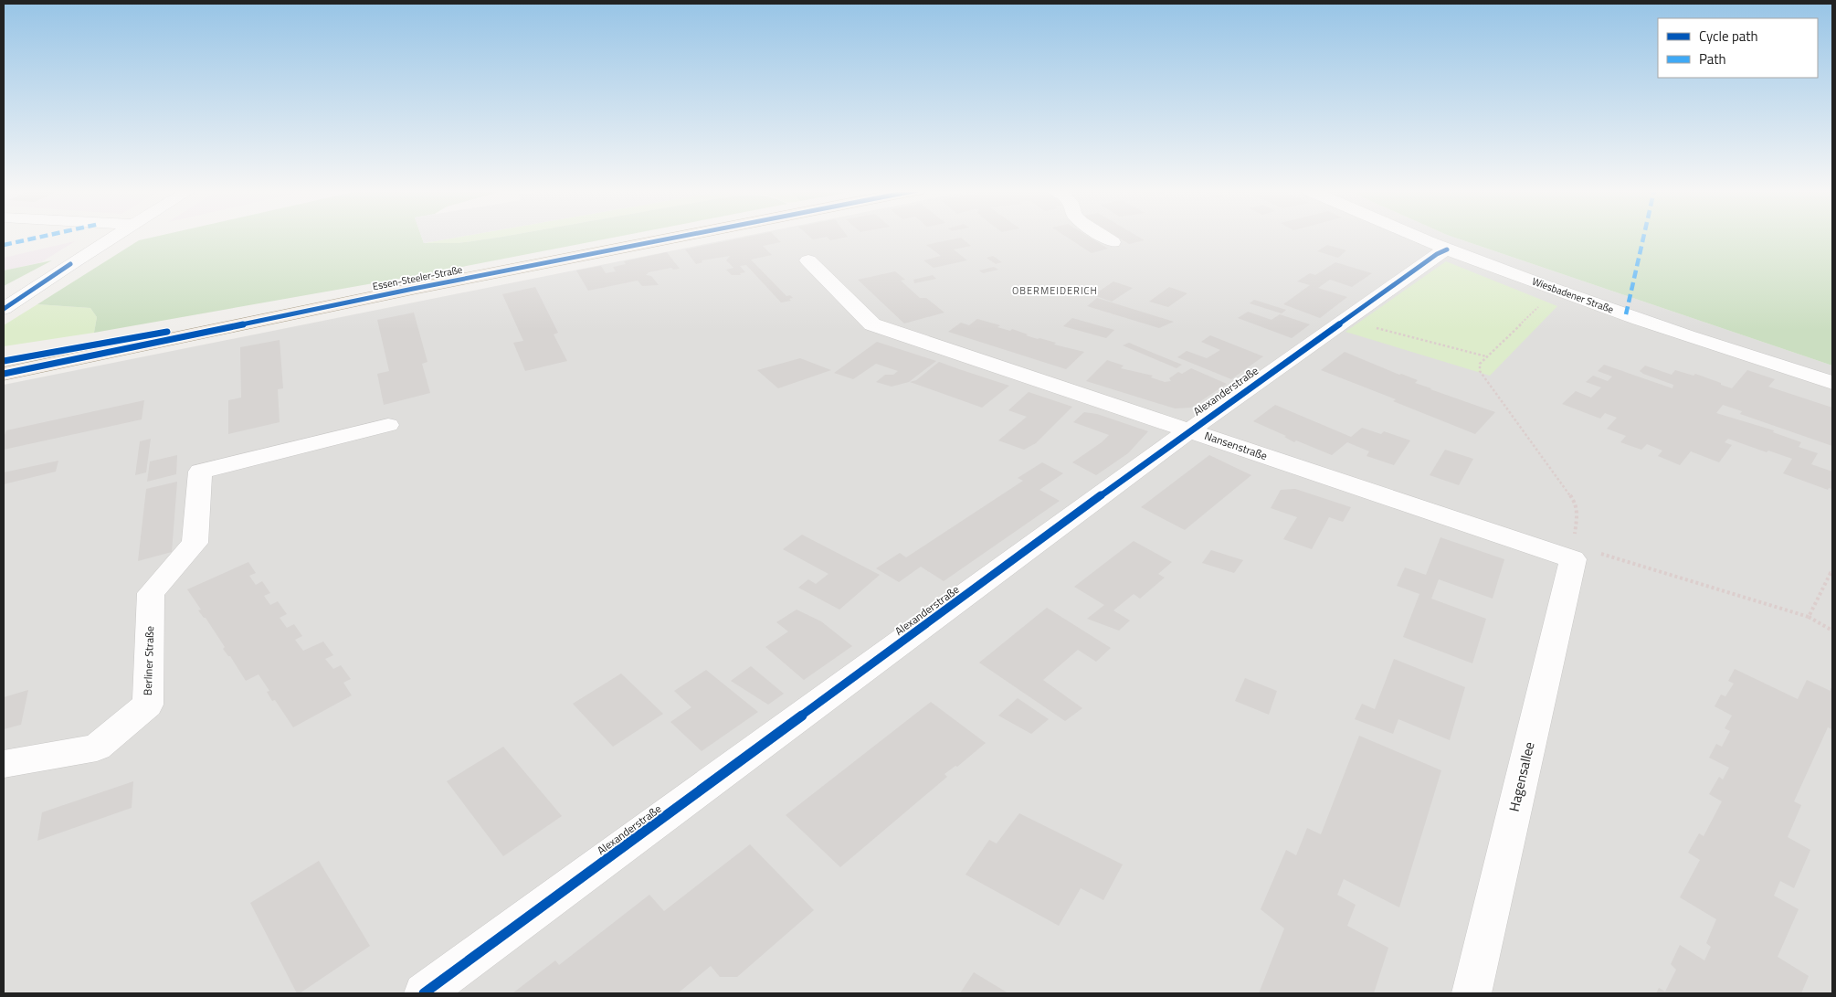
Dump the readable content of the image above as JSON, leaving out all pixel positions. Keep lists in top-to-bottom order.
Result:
{
  "streets": {
    "main road": ["Essen-Steeler-Straße"],
    "street": [
      "Wiesbadener Straße",
      "Alexanderstraße",
      "Nansenstraße",
      "Berliner Straße",
      "Hagensallee"
    ]
  },
  "crossings": [
    ["Wiesbadener Straße", "Alexanderstraße"],
    ["Alexanderstraße", "Nansenstraße"],
    ["Nansenstraße", "Hagensallee"]
  ],
  "districts": ["OBERMEIDERICH"],
  "legend": ["Cycle path", "Path"]
}
